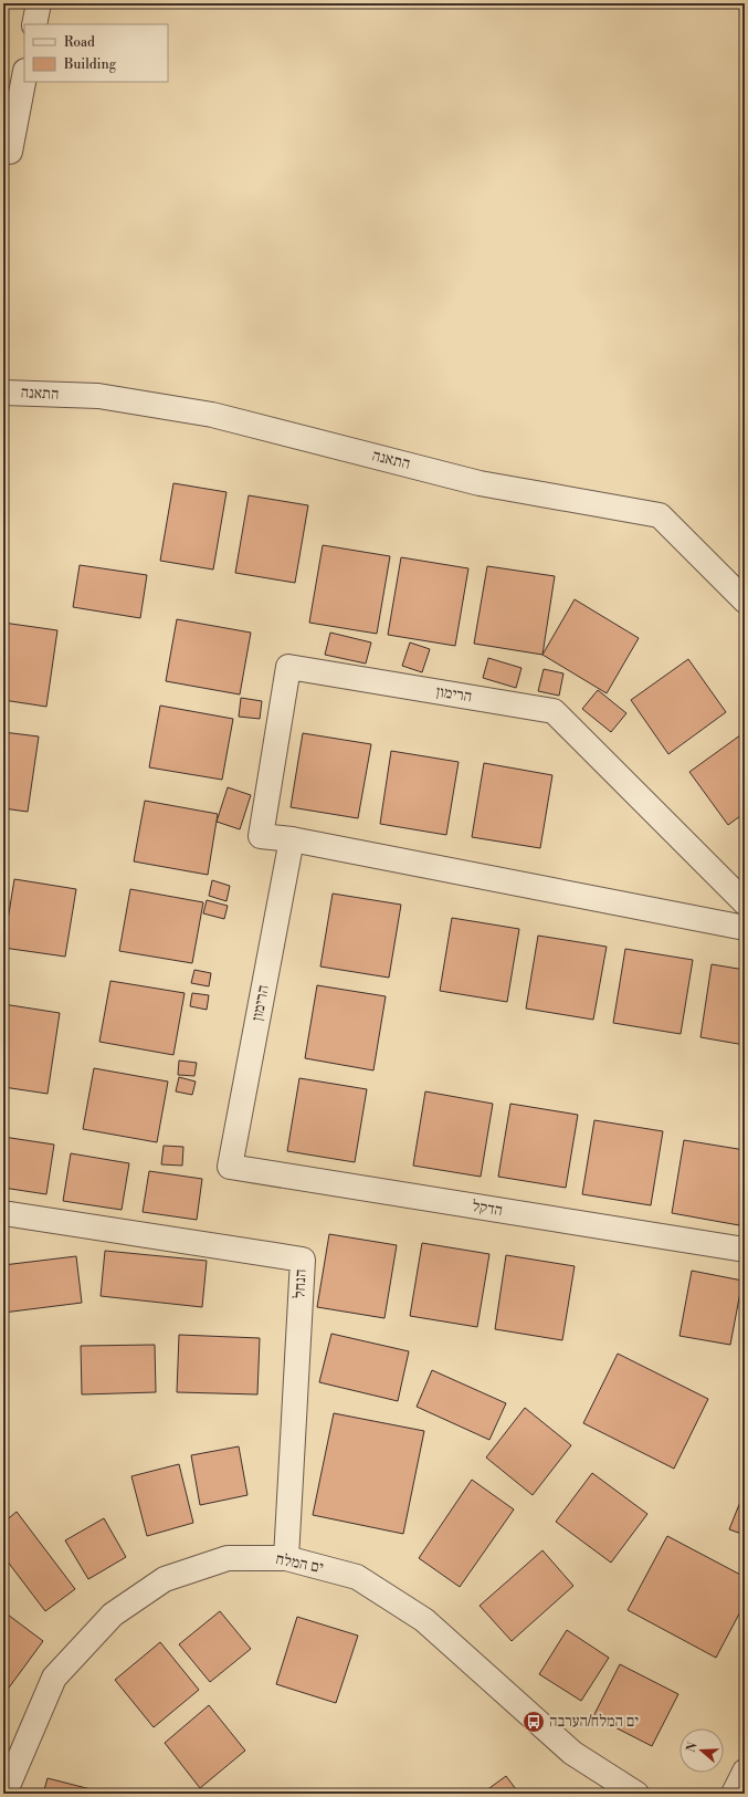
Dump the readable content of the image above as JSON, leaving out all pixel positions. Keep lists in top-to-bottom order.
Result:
{
  "streets": {
    "street": [
      "התאנה",
      "הרימון",
      "הדקל",
      "הנחל",
      "ים המלח"
    ]
  },
  "crossings": [
    ["הרימון", "הדקל"],
    ["הנחל", "ים המלח"]
  ],
  "places": {
    "bus stop": ["ים המלח/הערבה"]
  },
  "legend": ["Road", "Building"],
  "north": "left"
}
